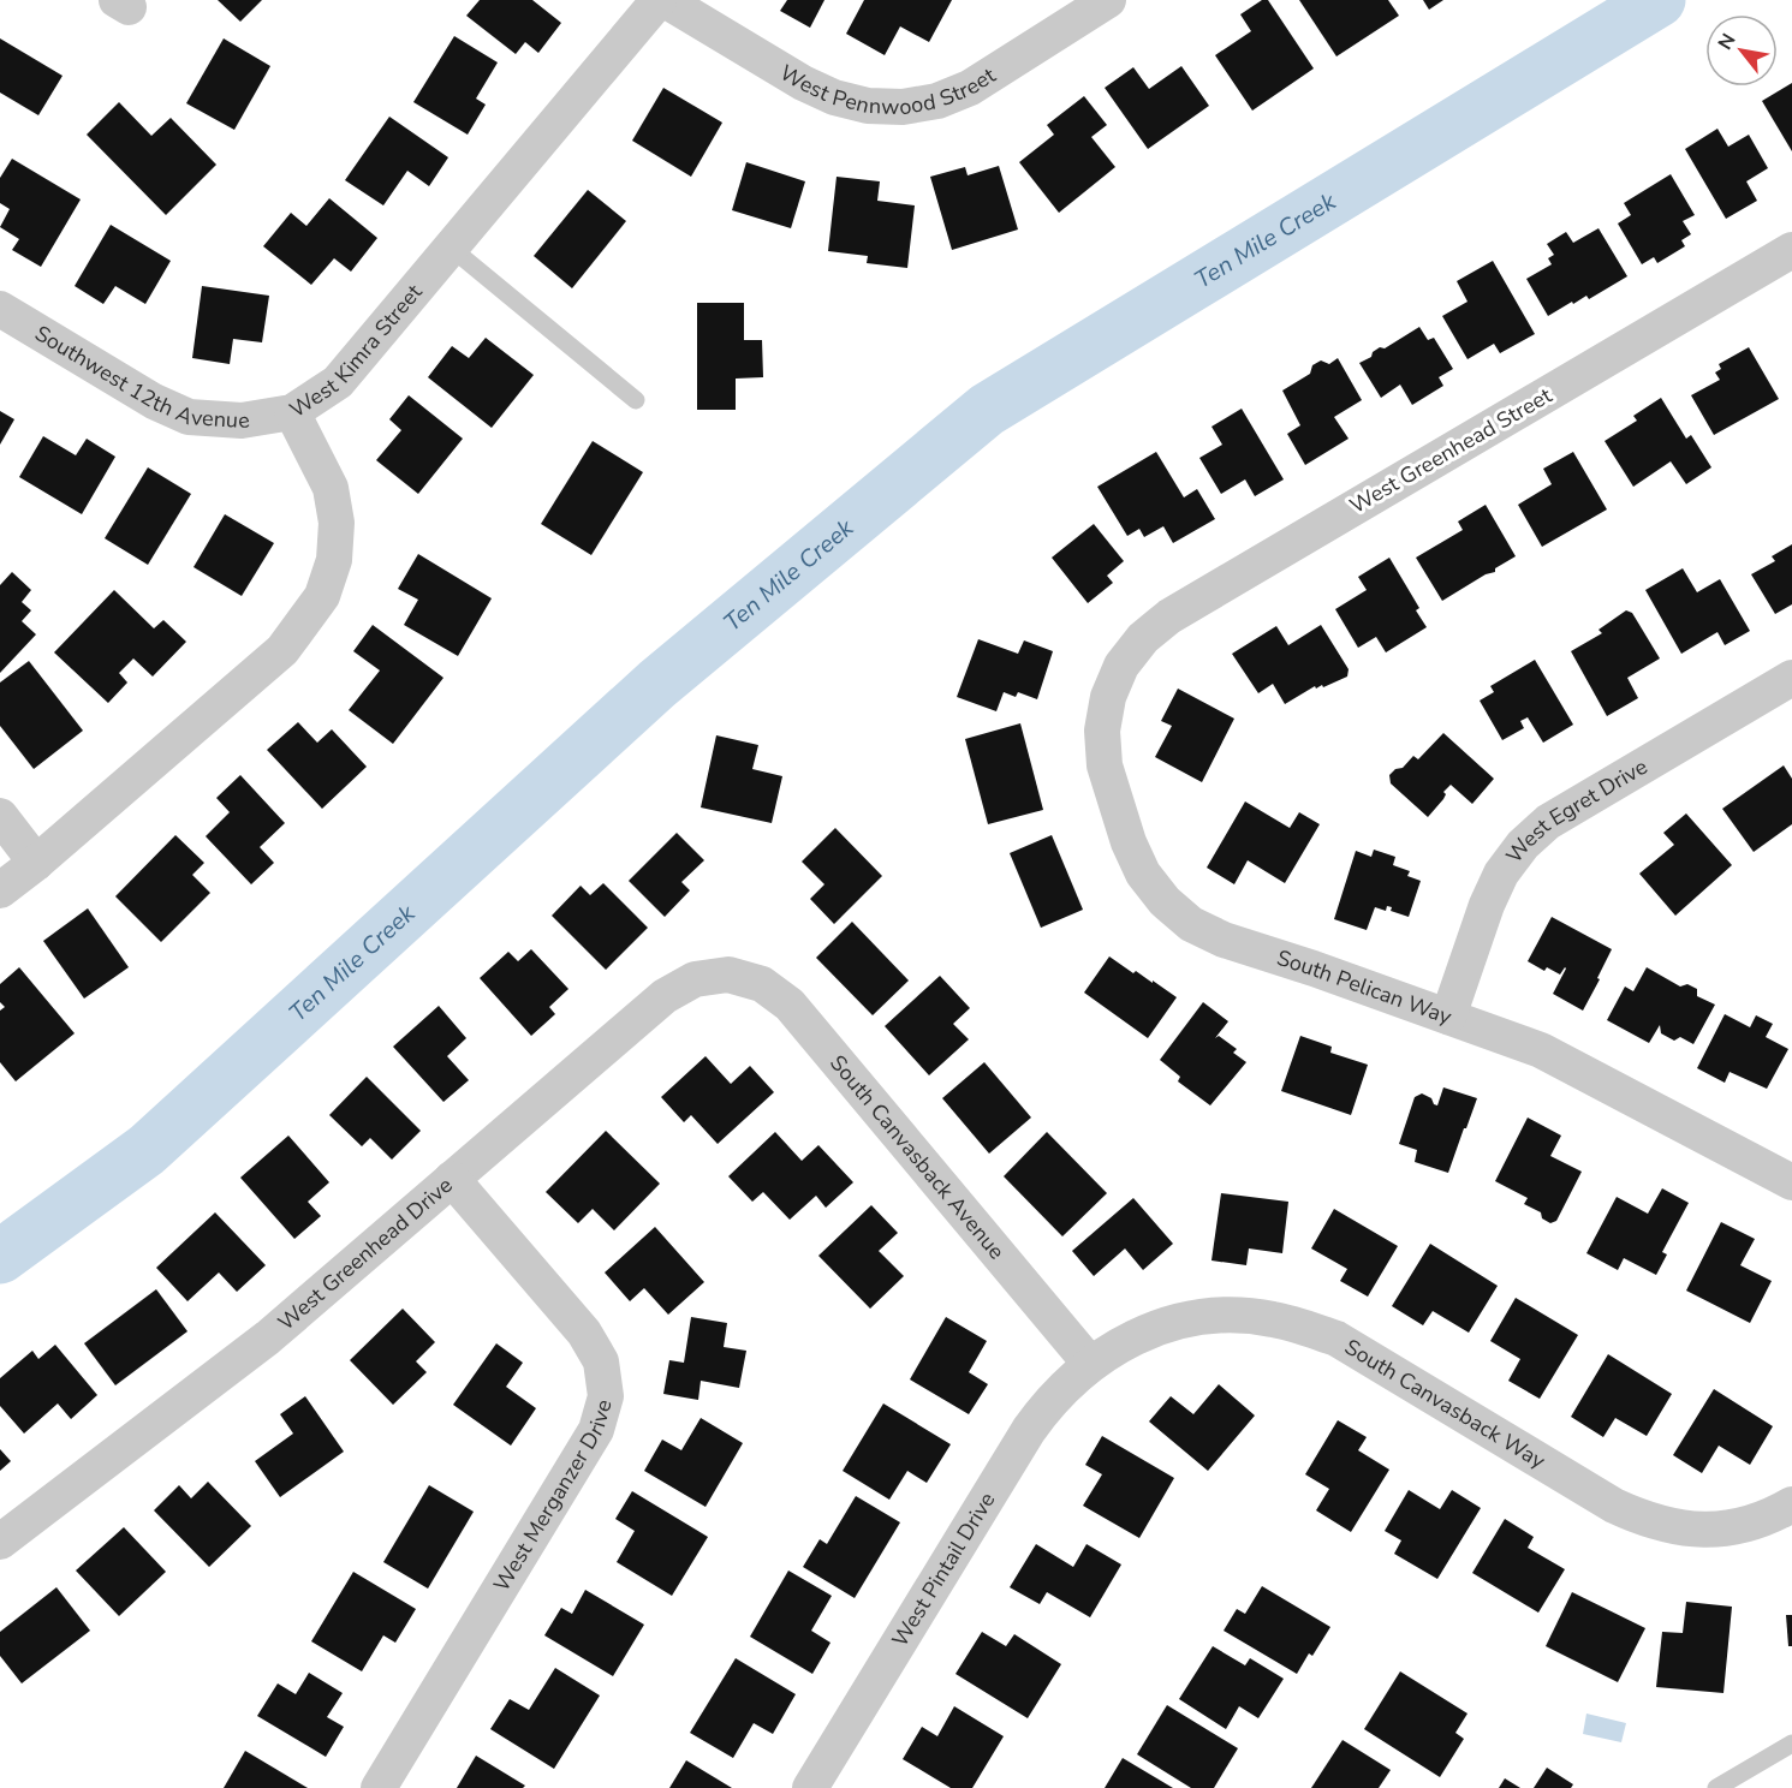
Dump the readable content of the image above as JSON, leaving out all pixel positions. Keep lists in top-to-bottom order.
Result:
{
  "streets": {
    "street": [
      "West Pennwood Street",
      "West Kimra Street",
      "Southwest 12th Avenue",
      "West Greenhead Street",
      "West Egret Drive",
      "South Pelican Way",
      "South Canvasback Avenue",
      "West Greenhead Drive",
      "South Canvasback Way",
      "West Merganzer Drive",
      "West Pintail Drive"
    ]
  },
  "crossings": [
    ["West Kimra Street", "Southwest 12th Avenue"],
    ["West Greenhead Street", "South Pelican Way"],
    ["West Egret Drive", "South Pelican Way"],
    ["South Canvasback Avenue", "West Greenhead Drive"],
    ["South Canvasback Avenue", "South Canvasback Way"],
    ["South Canvasback Avenue", "West Pintail Drive"],
    ["West Greenhead Drive", "West Merganzer Drive"],
    ["South Canvasback Way", "West Pintail Drive"]
  ],
  "water": ["Ten Mile Creek"],
  "north": "top left"
}
